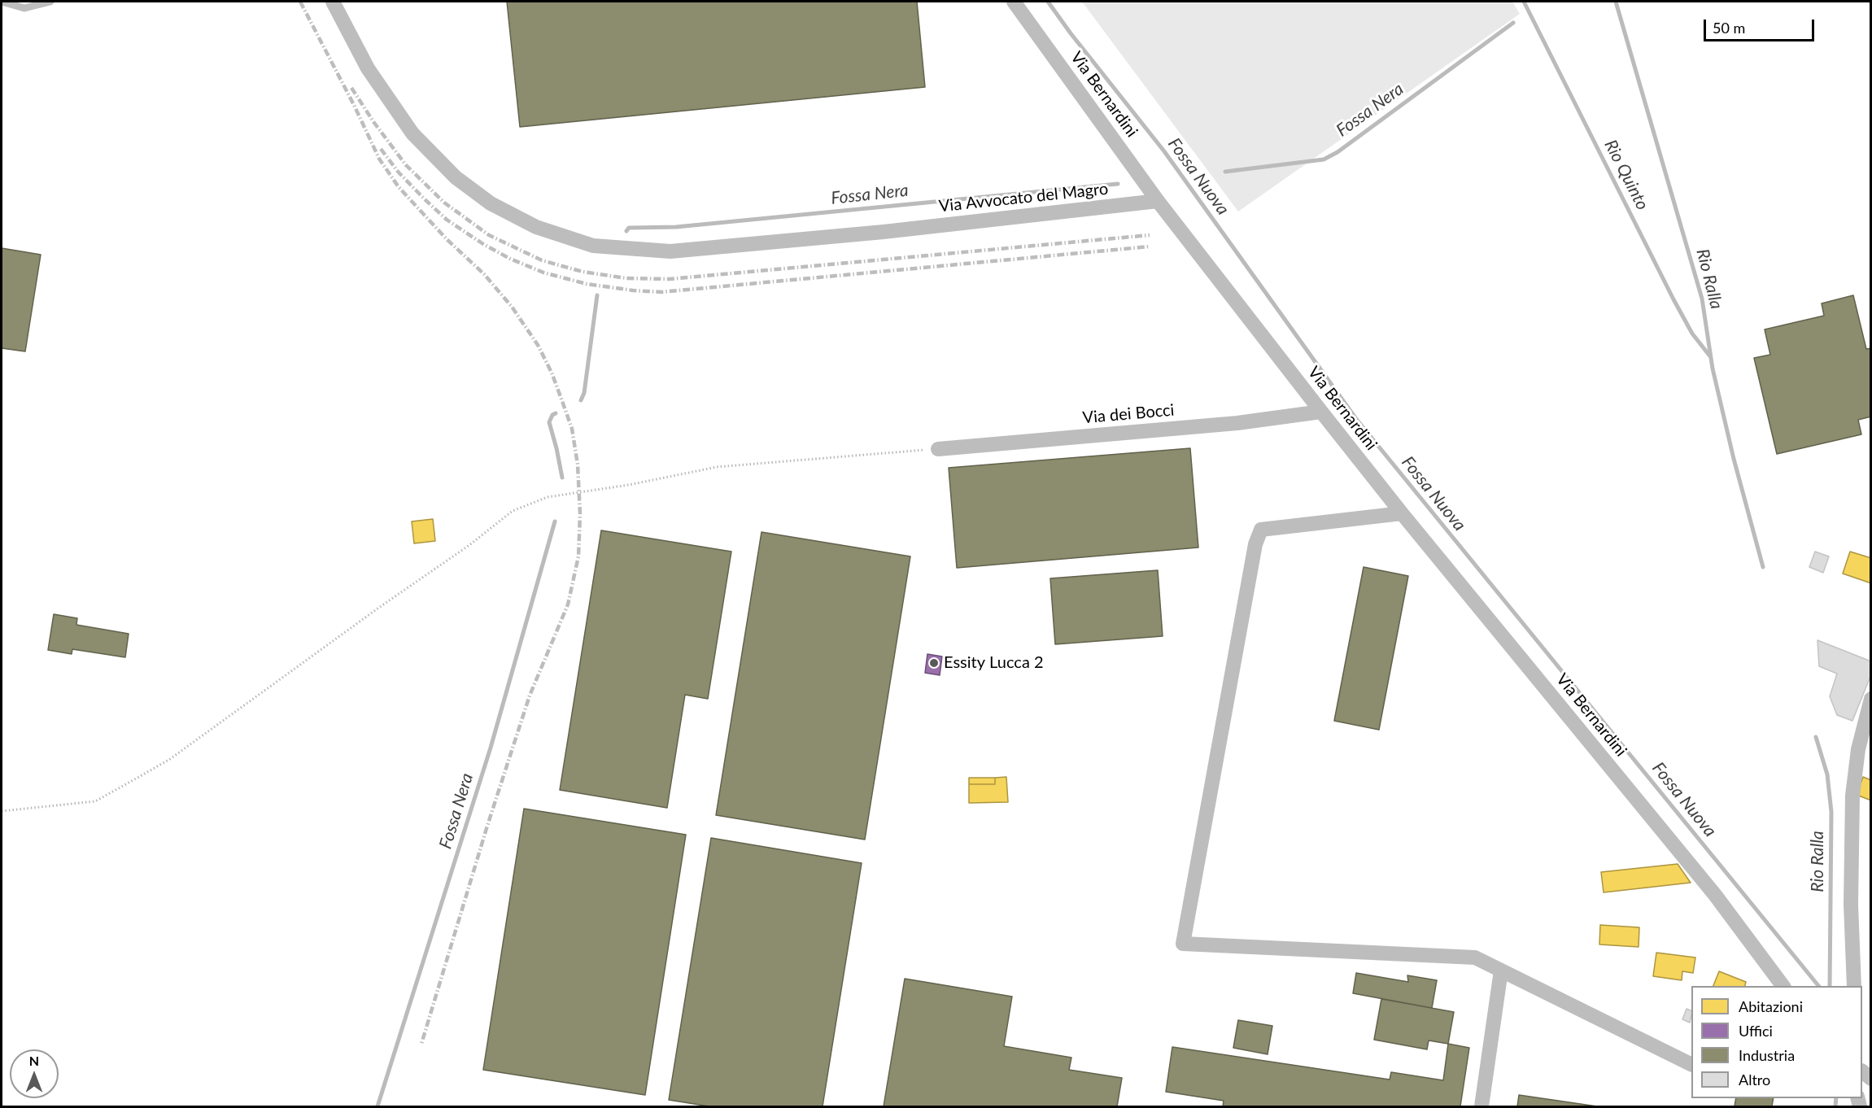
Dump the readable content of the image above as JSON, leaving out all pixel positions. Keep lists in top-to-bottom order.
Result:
{
  "streets": {
    "street": ["Via Bernardini", "Via Avvocato del Magro", "Via dei Bocci"]
  },
  "crossings": [
    ["Via Bernardini", "Via Avvocato del Magro"],
    ["Via Bernardini", "Via dei Bocci"]
  ],
  "water": [
    "Fossa Nera",
    "Rio Quinto",
    "Fossa Nuova",
    "Rio Ralla"
  ],
  "places": ["Essity Lucca 2"],
  "legend": [
    "Abitazioni",
    "Uffici",
    "Industria",
    "Altro"
  ],
  "scale_bar": "50 m",
  "north": "top"
}
